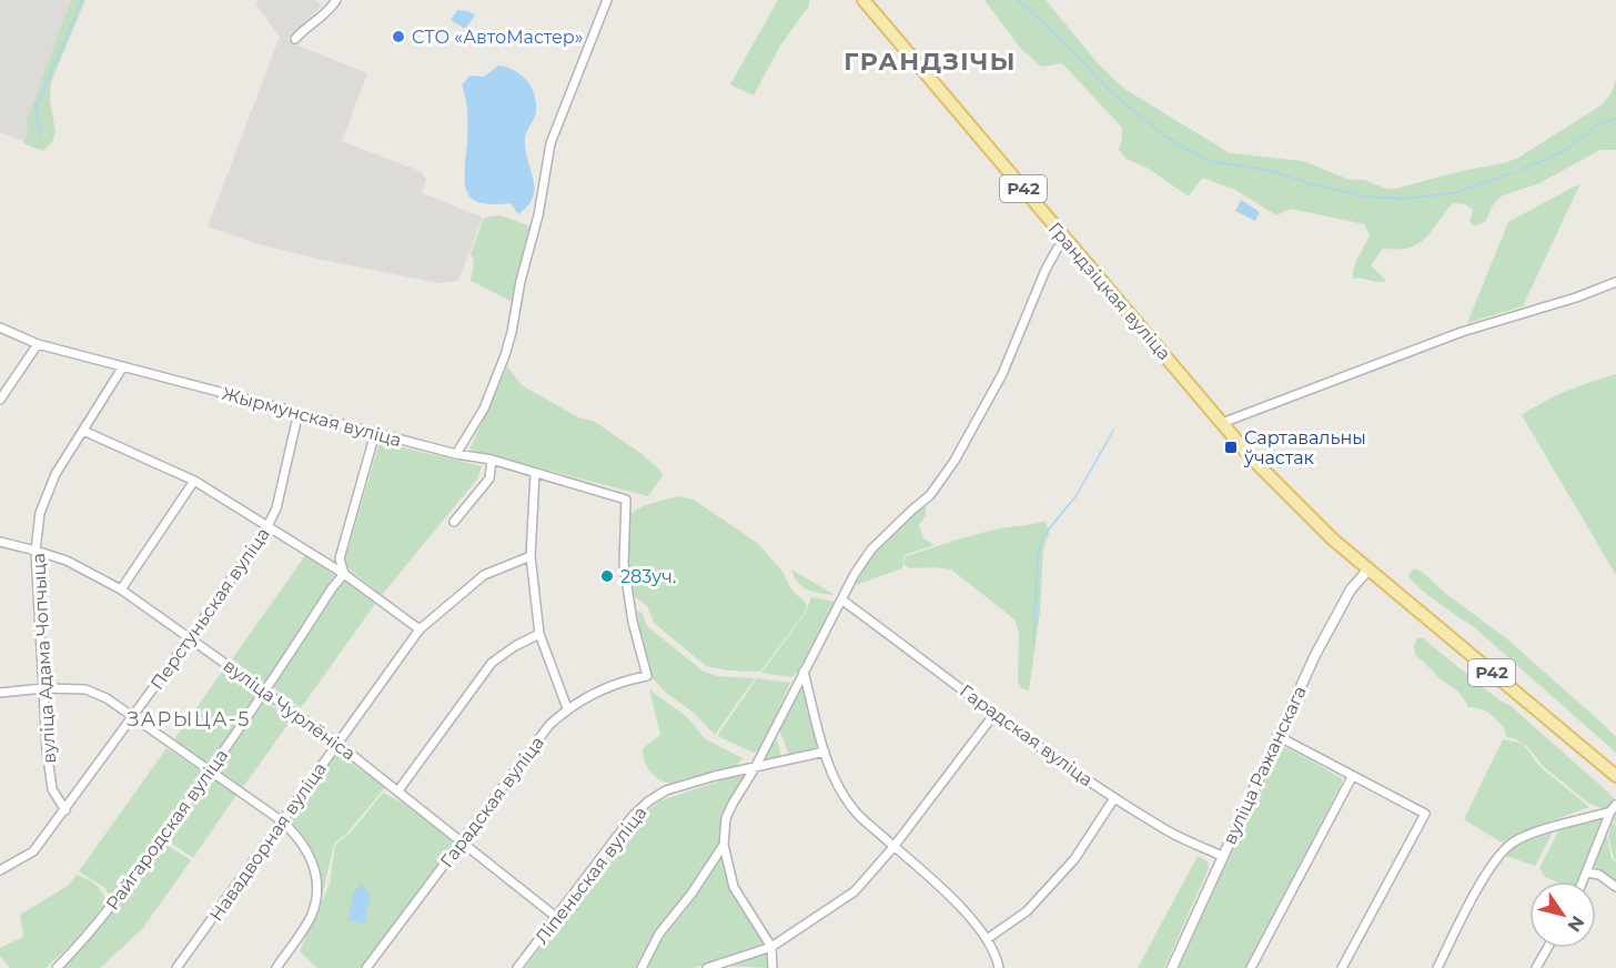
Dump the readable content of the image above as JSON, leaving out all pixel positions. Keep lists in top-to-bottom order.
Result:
{
  "streets": {
    "main road": ["Р42", "Грандзіцкая вуліца"],
    "street": [
      "Жырмунская вуліца",
      "Перстуньская вуліца",
      "вуліца Адама Чопчыца",
      "вуліца Чурлёніса",
      "Гарадская вуліца",
      "вуліца Ражанскага",
      "Райгародская вуліца",
      "Навадворная вуліца",
      "Ліпеньская вуліца"
    ]
  },
  "crossings": [
    ["Р42", "Грандзіцкая вуліца"],
    ["Р42", "вуліца Ражанскага"],
    ["Грандзіцкая вуліца", "вуліца Ражанскага"],
    ["Жырмунская вуліца", "Перстуньская вуліца"],
    ["Жырмунская вуліца", "вуліца Адама Чопчыца"],
    ["Жырмунская вуліца", "Гарадская вуліца"],
    ["Перстуньская вуліца", "вуліца Адама Чопчыца"],
    ["Перстуньская вуліца", "вуліца Чурлёніса"],
    ["вуліца Адама Чопчыца", "вуліца Чурлёніса"],
    ["вуліца Чурлёніса", "Гарадская вуліца"],
    ["вуліца Чурлёніса", "Райгародская вуліца"],
    ["вуліца Чурлёніса", "Навадворная вуліца"],
    ["вуліца Чурлёніса", "Ліпеньская вуліца"],
    ["Гарадская вуліца", "вуліца Ражанскага"]
  ],
  "districts": ["ГРАНДЗІЧЫ", "ЗАРЫЦА-5"],
  "places": {
    "other": ["СТО «АвтоМастер»", "283уч."],
    "transit": ["Сартавальны ўчастак"]
  },
  "north": "bottom right"
}
